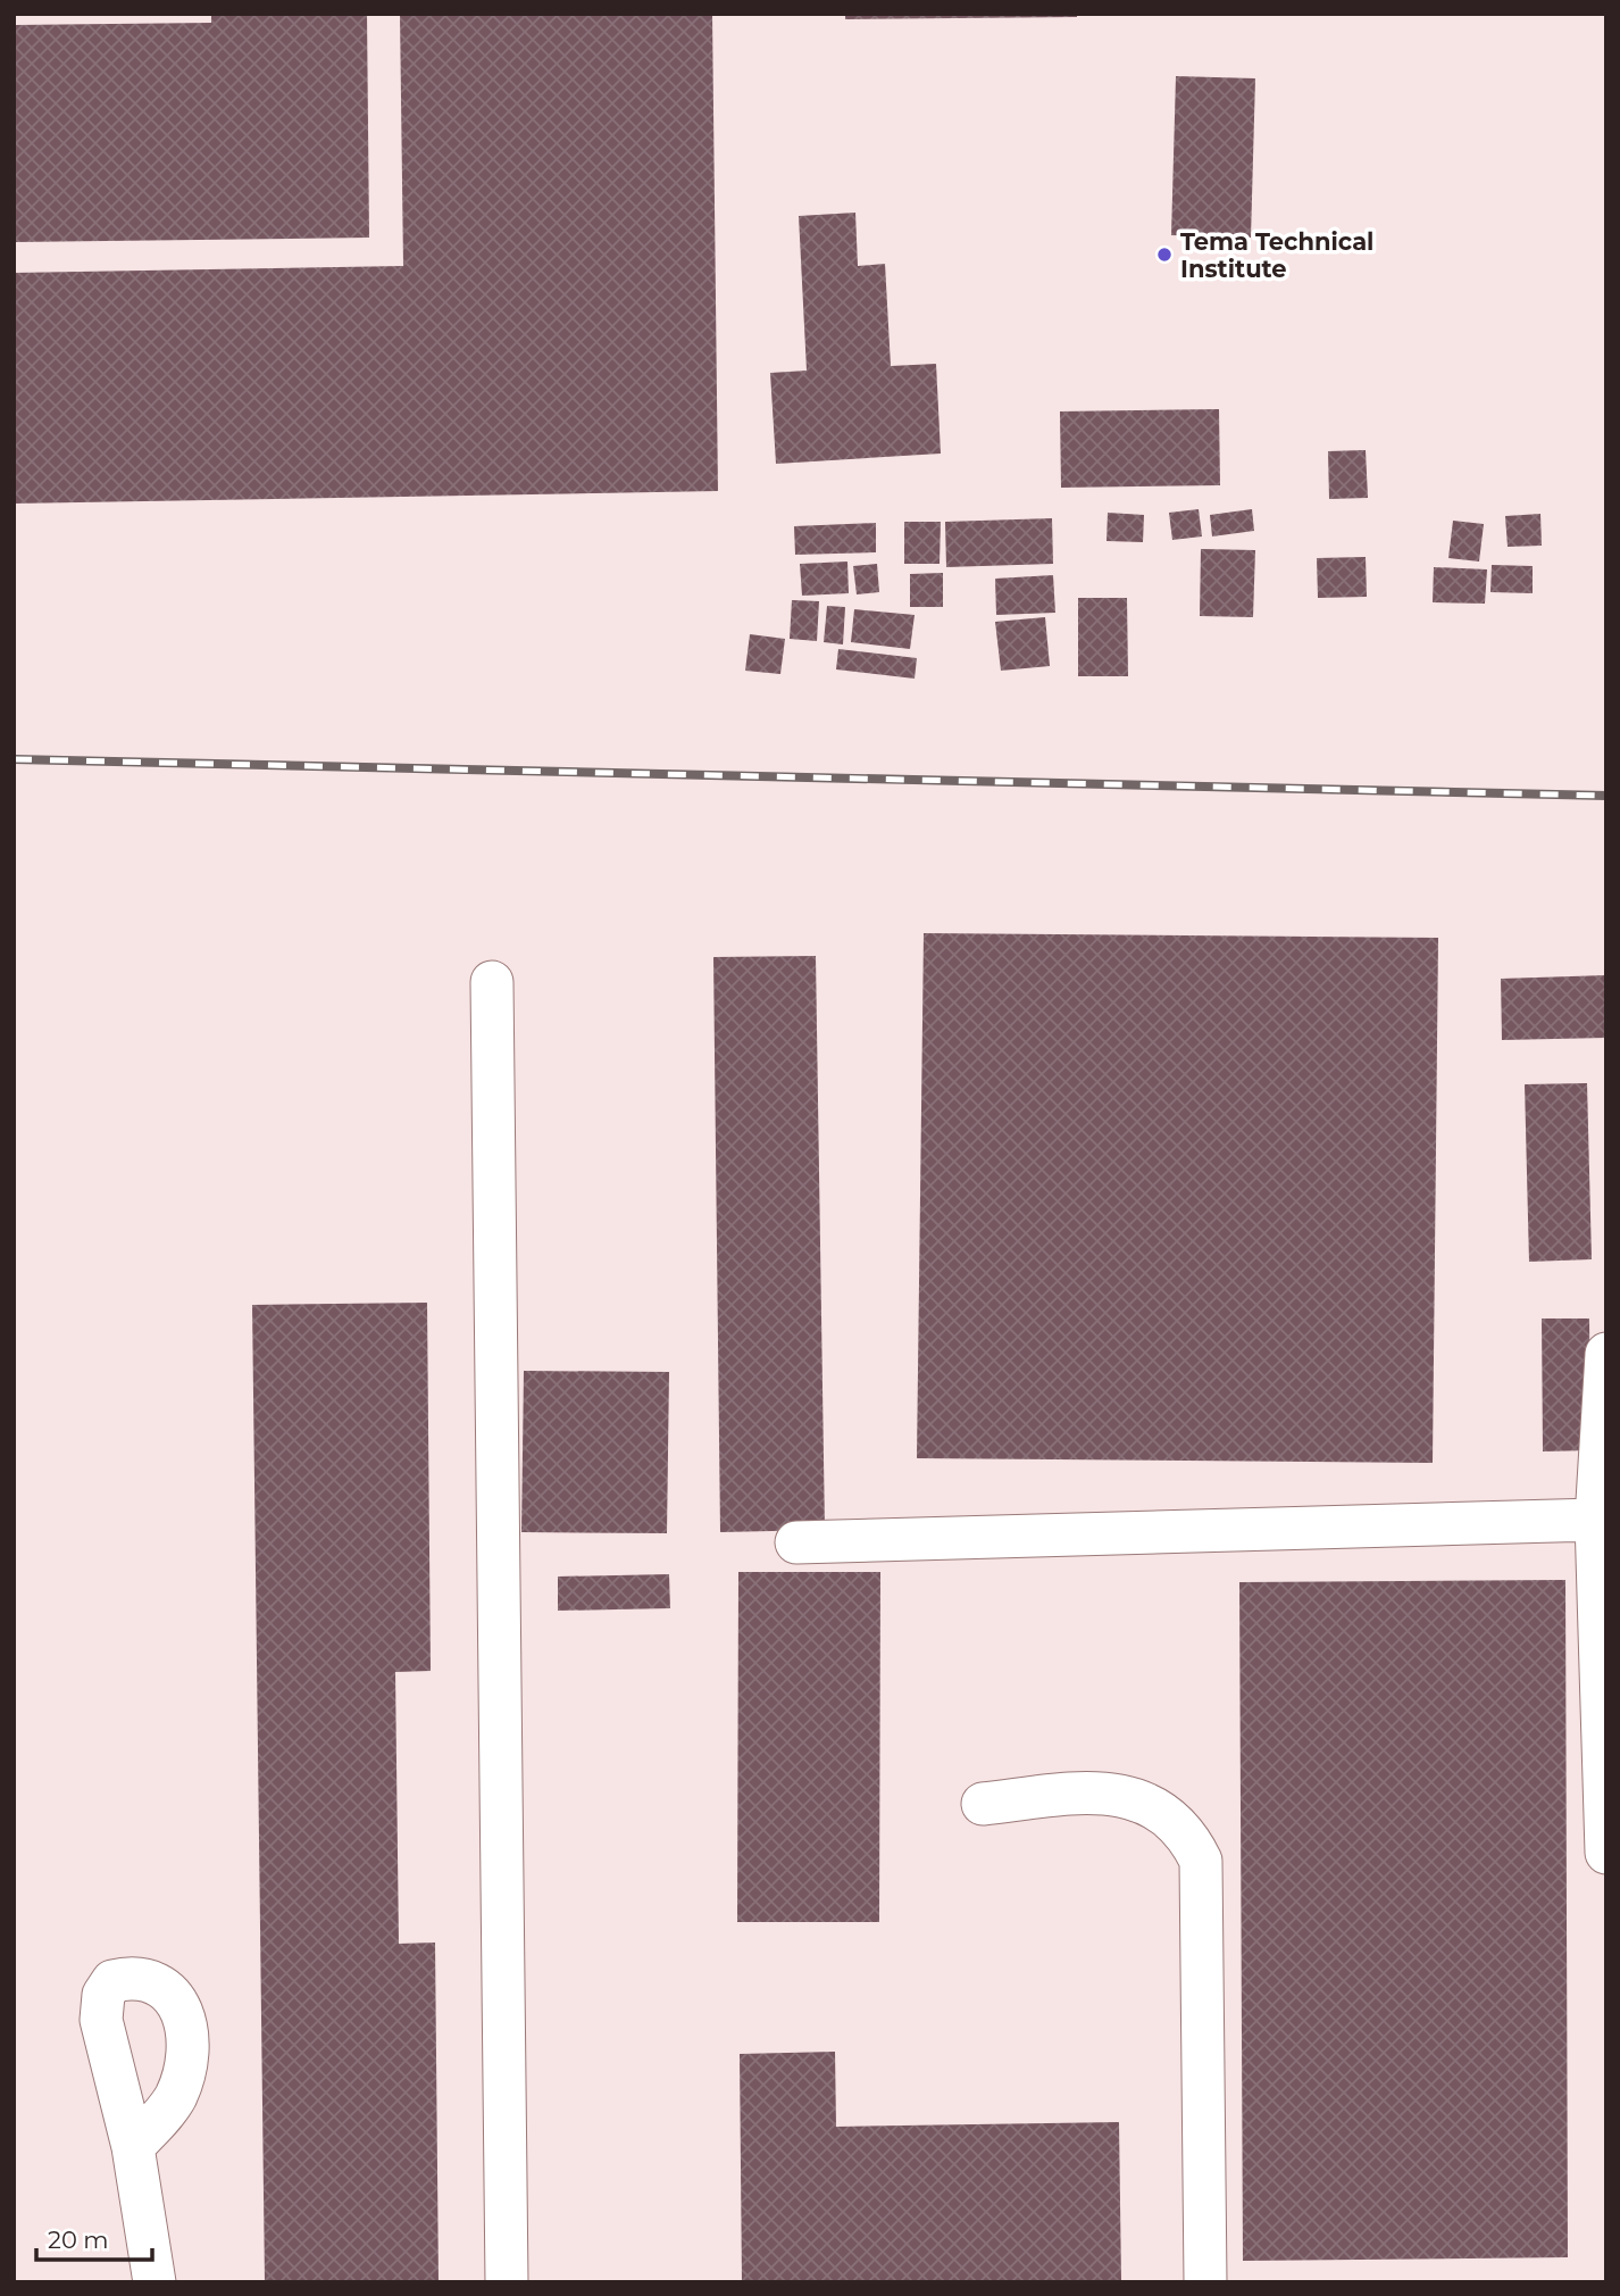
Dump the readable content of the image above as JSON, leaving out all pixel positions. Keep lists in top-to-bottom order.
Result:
{
  "places": ["Tema Technical Institute"],
  "scale_bar": "20 m"
}
